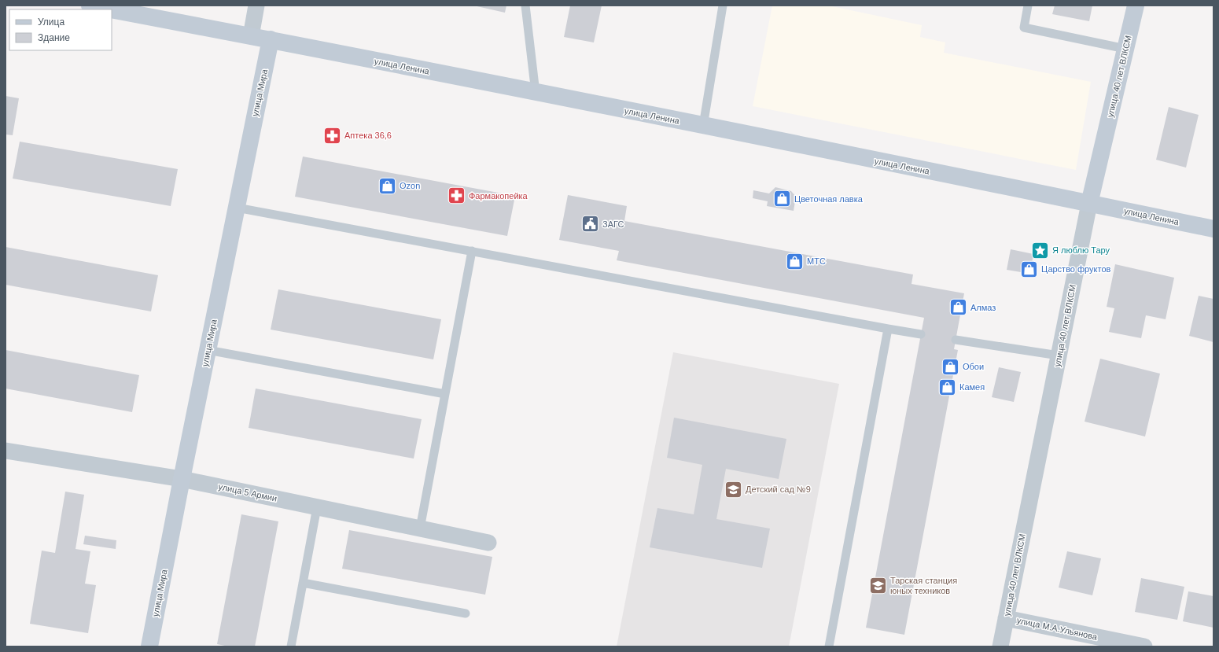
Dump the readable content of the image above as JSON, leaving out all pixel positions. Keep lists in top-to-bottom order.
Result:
{
  "streets": {
    "main road": ["улица Ленина", "улица 40 лет ВЛКСМ", "улица Мира"],
    "street": ["улица 5 Армии", "улица М.А.Ульянова"]
  },
  "crossings": [
    ["улица Ленина", "улица 40 лет ВЛКСМ"],
    ["улица Ленина", "улица Мира"],
    ["улица 40 лет ВЛКСМ", "улица М.А.Ульянова"],
    ["улица Мира", "улица 5 Армии"]
  ],
  "places": {
    "pharmacy": ["Аптека 36,6", "Фармакопейка"],
    "shop": [
      "Ozon",
      "Цветочная лавка",
      "МТС",
      "Царство фруктов",
      "Алмаз",
      "Обои",
      "Камея"
    ],
    "public building": ["ЗАГС"],
    "place": ["Я люблю Тару"],
    "school or university": ["Детский сад №9", "Тарская станция юных техников"]
  },
  "legend": ["Улица", "Здание"]
}
